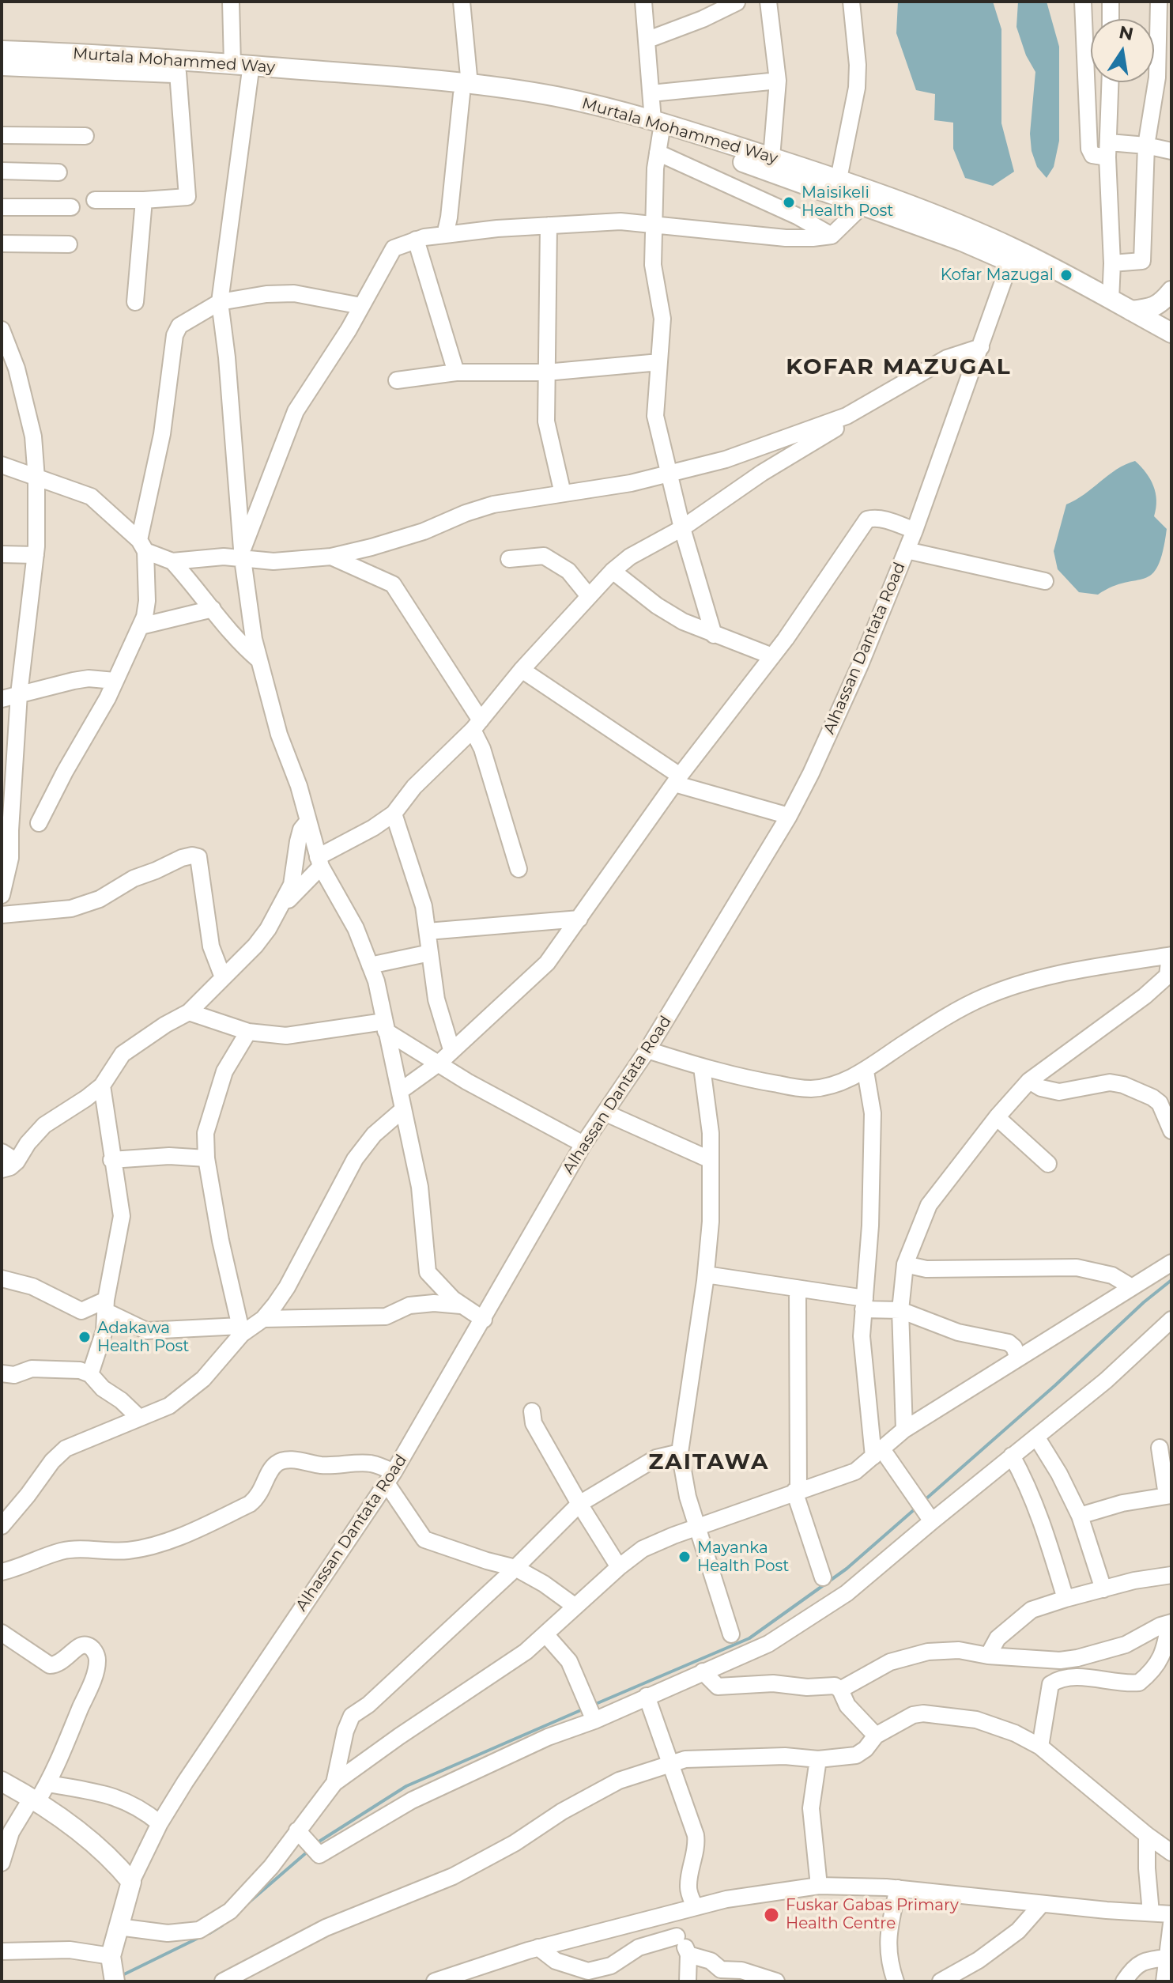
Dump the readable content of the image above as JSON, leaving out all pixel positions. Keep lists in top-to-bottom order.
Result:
{
  "streets": {
    "main road": ["Murtala Mohammed Way"],
    "street": ["Alhassan Dantata Road"]
  },
  "crossings": [
    ["Murtala Mohammed Way", "Alhassan Dantata Road"]
  ],
  "districts": ["KOFAR MAZUGAL", "ZAITAWA"],
  "places": [
    "Maisikeli Health Post",
    "Kofar Mazugal",
    "Adakawa Health Post",
    "Mayanka Health Post",
    "Fuskar Gabas Primary Health Centre"
  ],
  "north": "top"
}
